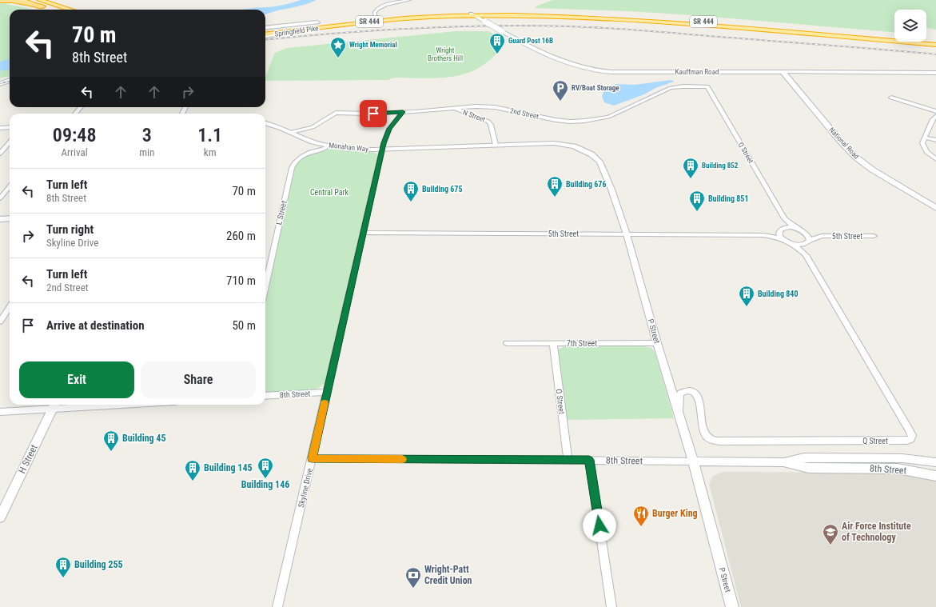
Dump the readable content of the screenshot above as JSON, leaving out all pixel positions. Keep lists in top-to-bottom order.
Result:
{
  "streets": {
    "highway": ["SR 444"],
    "main road": ["Kauffman Road", "National Road"],
    "street": [
      "2nd Street",
      "N Street",
      "Monahan Way",
      "Q Street",
      "L Street",
      "5th Street",
      "P Street",
      "7th Street",
      "8th Street",
      "O Street",
      "H Street",
      "Skyline Drive"
    ]
  },
  "crossings": [
    ["SR 444", "Kauffman Road"],
    ["Kauffman Road", "National Road"],
    ["2nd Street", "N Street"],
    ["2nd Street", "Monahan Way"],
    ["2nd Street", "Q Street"],
    ["2nd Street", "Skyline Drive"],
    ["N Street", "Monahan Way"],
    ["N Street", "P Street"],
    ["Monahan Way", "L Street"],
    ["Monahan Way", "P Street"],
    ["Monahan Way", "Skyline Drive"],
    ["Q Street", "5th Street"],
    ["Q Street", "P Street"],
    ["5th Street", "P Street"],
    ["5th Street", "Skyline Drive"],
    ["P Street", "7th Street"],
    ["P Street", "8th Street"],
    ["7th Street", "O Street"],
    ["8th Street", "O Street"],
    ["8th Street", "Skyline Drive"]
  ],
  "parks": ["Wright Brothers Hill", "Central Park"],
  "places": {
    "building": [
      "Guard Post 16B",
      "Building 852",
      "Building 676",
      "Building 675",
      "Building 851",
      "Building 840",
      "Building 45",
      "Building 146",
      "Building 145",
      "Building 255"
    ],
    "place": ["Wright Memorial"],
    "parking": ["RV/Boat Storage"],
    "restaurant": ["Burger King"],
    "school or university": ["Air Force Institute of Technology"],
    "bank": ["Wright-Patt Credit Union"]
  },
  "page": {
    "turn": ["70 m", "8th Street"],
    "eta": [
      "09:48",
      "Arrival",
      "3",
      "min",
      "1.1",
      "km"
    ],
    "list": [
      {
        "name": "Turn left",
        "note": "8th Street",
        "value": "70 m"
      },
      {
        "name": "Turn right",
        "note": "Skyline Drive",
        "value": "260 m"
      },
      {
        "name": "Turn left",
        "note": "2nd Street",
        "value": "710 m"
      },
      {
        "name": "Arrive at destination",
        "value": "50 m"
      }
    ],
    "buttons": ["Exit", "Share"]
  }
}
